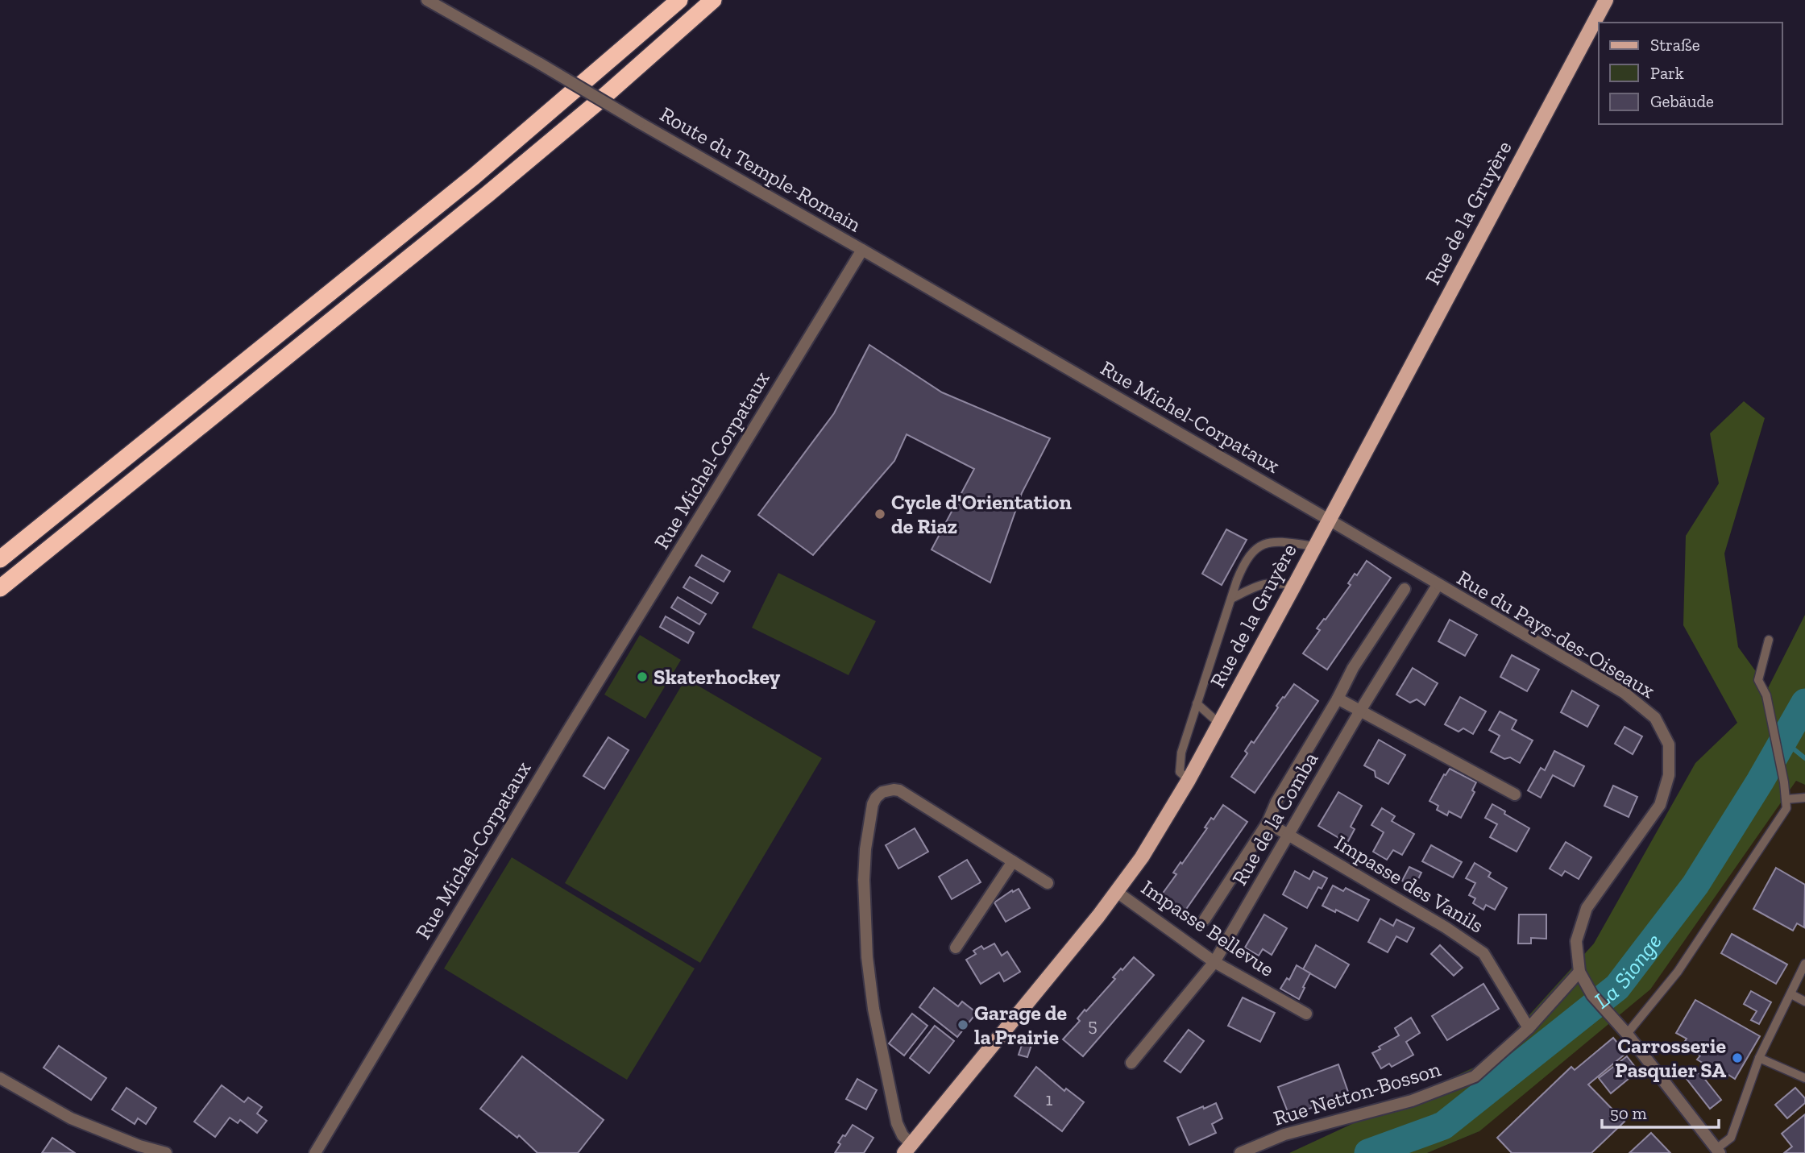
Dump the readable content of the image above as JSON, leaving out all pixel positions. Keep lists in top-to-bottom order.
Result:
{
  "streets": {
    "main road": ["Rue de la Gruyère"],
    "street": [
      "Route du Temple-Romain",
      "Rue Michel-Corpataux",
      "Rue du Pays-des-Oiseaux",
      "Rue de la Comba",
      "Impasse des Vanils",
      "Impasse Bellevue",
      "Rue Netton-Bosson"
    ]
  },
  "crossings": [
    ["Route du Temple-Romain", "Rue Michel-Corpataux"],
    ["Rue de la Gruyère", "Rue Michel-Corpataux"],
    ["Rue de la Gruyère", "Rue du Pays-des-Oiseaux"],
    ["Rue de la Gruyère", "Impasse Bellevue"],
    ["Rue Michel-Corpataux", "Rue du Pays-des-Oiseaux"],
    ["Rue du Pays-des-Oiseaux", "Rue de la Comba"],
    ["Rue du Pays-des-Oiseaux", "Rue Netton-Bosson"],
    ["Rue de la Comba", "Impasse des Vanils"],
    ["Rue de la Comba", "Impasse Bellevue"],
    ["Impasse des Vanils", "Rue Netton-Bosson"]
  ],
  "water": ["La Sionge"],
  "places": [
    "Cycle d'Orientation de Riaz",
    "Skaterhockey",
    "Garage de la Prairie",
    "Carrosserie Pasquier SA"
  ],
  "house_numbers": ["5", "1"],
  "legend": ["Straße", "Park", "Gebäude"],
  "scale_bar": "50 m"
}
